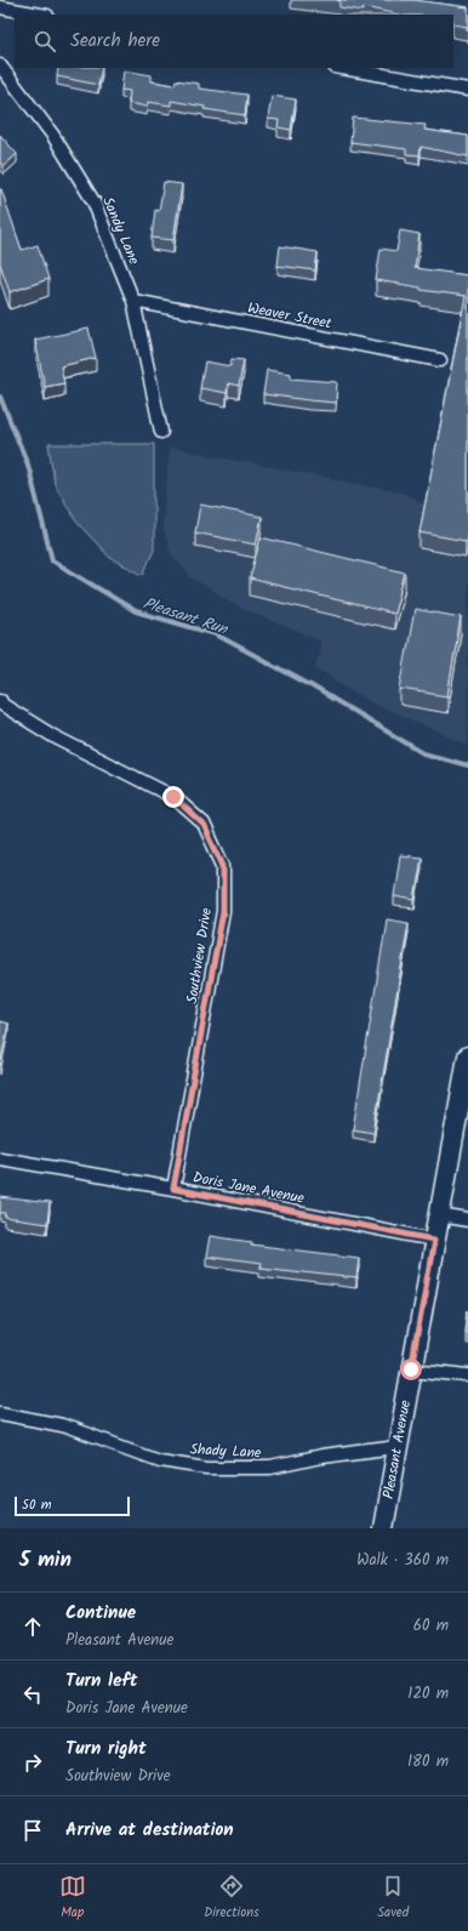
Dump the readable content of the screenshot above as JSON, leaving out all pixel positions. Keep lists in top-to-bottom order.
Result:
{
  "streets": {
    "main road": ["Pleasant Avenue"],
    "street": [
      "Sandy Lane",
      "Weaver Street",
      "Southview Drive",
      "Doris Jane Avenue",
      "Shady Lane"
    ]
  },
  "crossings": [
    ["Sandy Lane", "Weaver Street"],
    ["Southview Drive", "Doris Jane Avenue"],
    ["Doris Jane Avenue", "Pleasant Avenue"],
    ["Pleasant Avenue", "Shady Lane"]
  ],
  "water": ["Pleasant Run"],
  "scale_bar": "50 m",
  "page": {
    "search": "Search here",
    "scale": "50 m",
    "heading": ["5 min", "Walk · 360 m"],
    "list": [
      ["Continue", "Pleasant Avenue", "60 m"],
      ["Turn left", "Doris Jane Avenue", "120 m"],
      ["Turn right", "Southview Drive", "180 m"],
      "Arrive at destination"
    ],
    "nav": ["Map", "Directions", "Saved"]
  }
}
